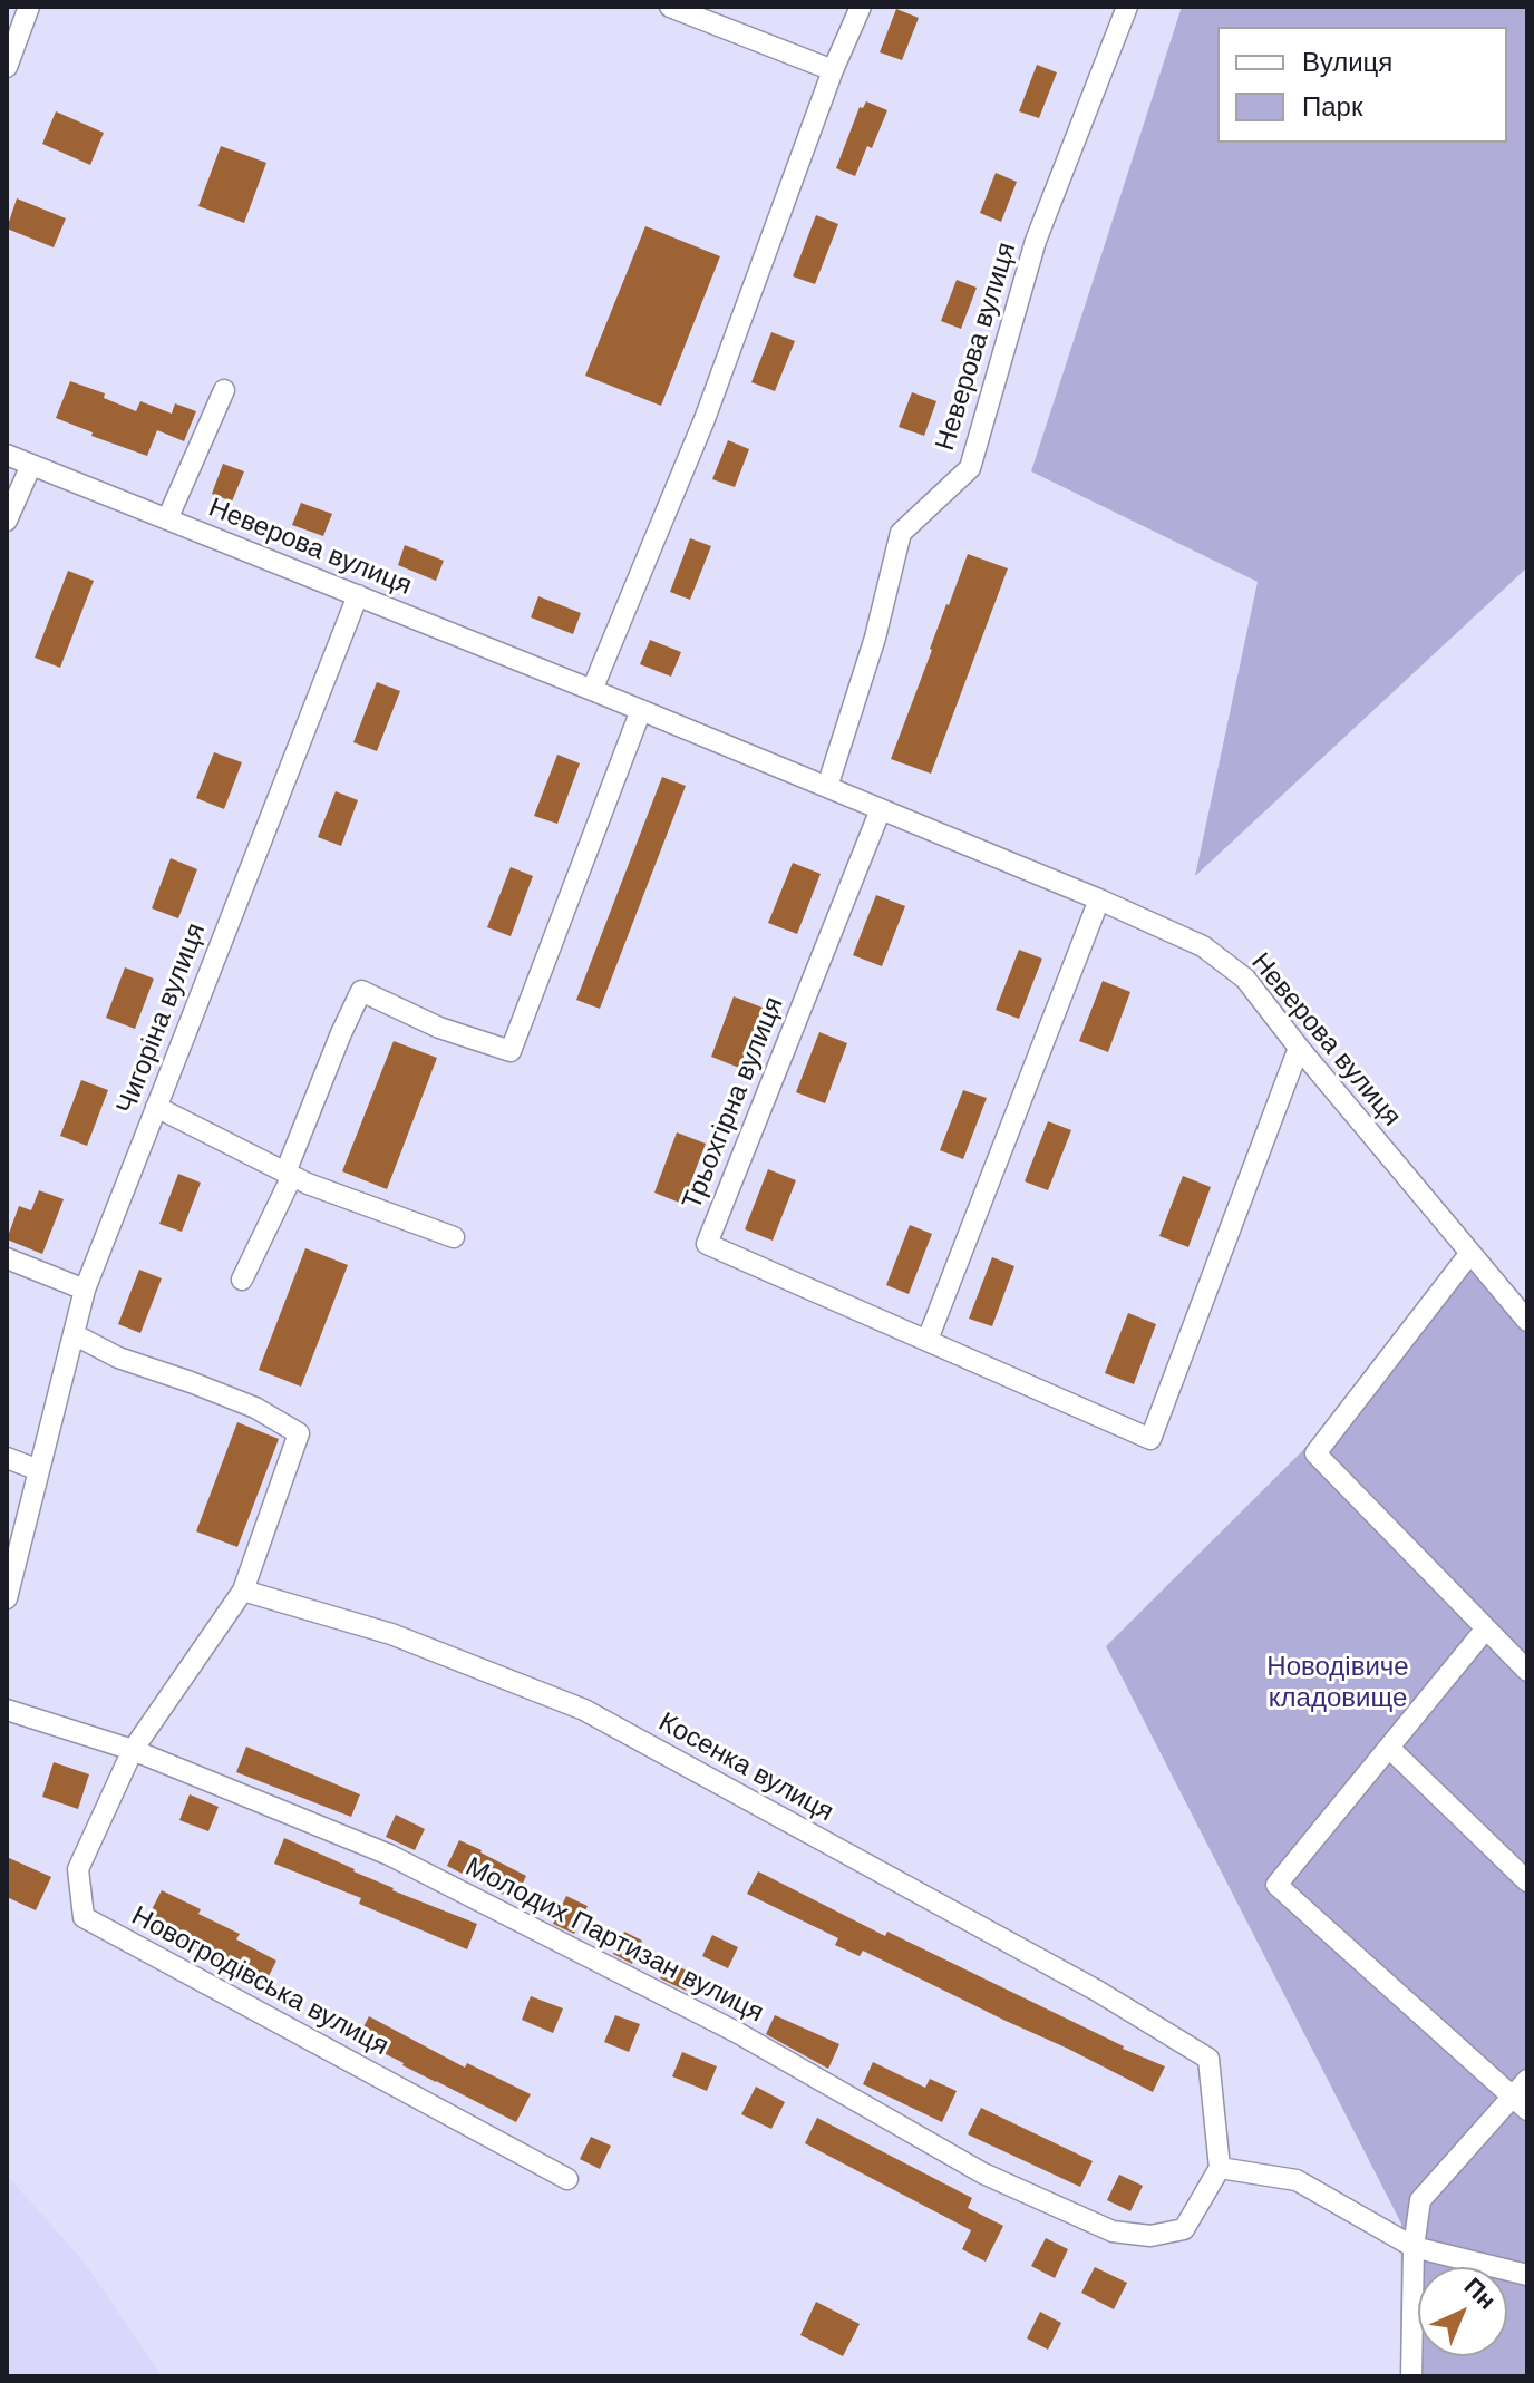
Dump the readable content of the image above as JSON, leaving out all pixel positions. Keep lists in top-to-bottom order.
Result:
{
  "streets": {
    "street": [
      "Неверова вулиця",
      "Чигоріна вулиця",
      "Трьохгірна вулиця",
      "Косенка вулиця",
      "Молодих Партизан вулиця",
      "Новогродівська вулиця"
    ]
  },
  "crossings": [
    ["Неверова вулиця", "Чигоріна вулиця"],
    ["Неверова вулиця", "Трьохгірна вулиця"],
    ["Косенка вулиця", "Молодих Партизан вулиця"],
    ["Молодих Партизан вулиця", "Новогродівська вулиця"]
  ],
  "parks": ["Новодівиче кладовище"],
  "legend": ["Вулиця", "Парк"],
  "north": "top right"
}
